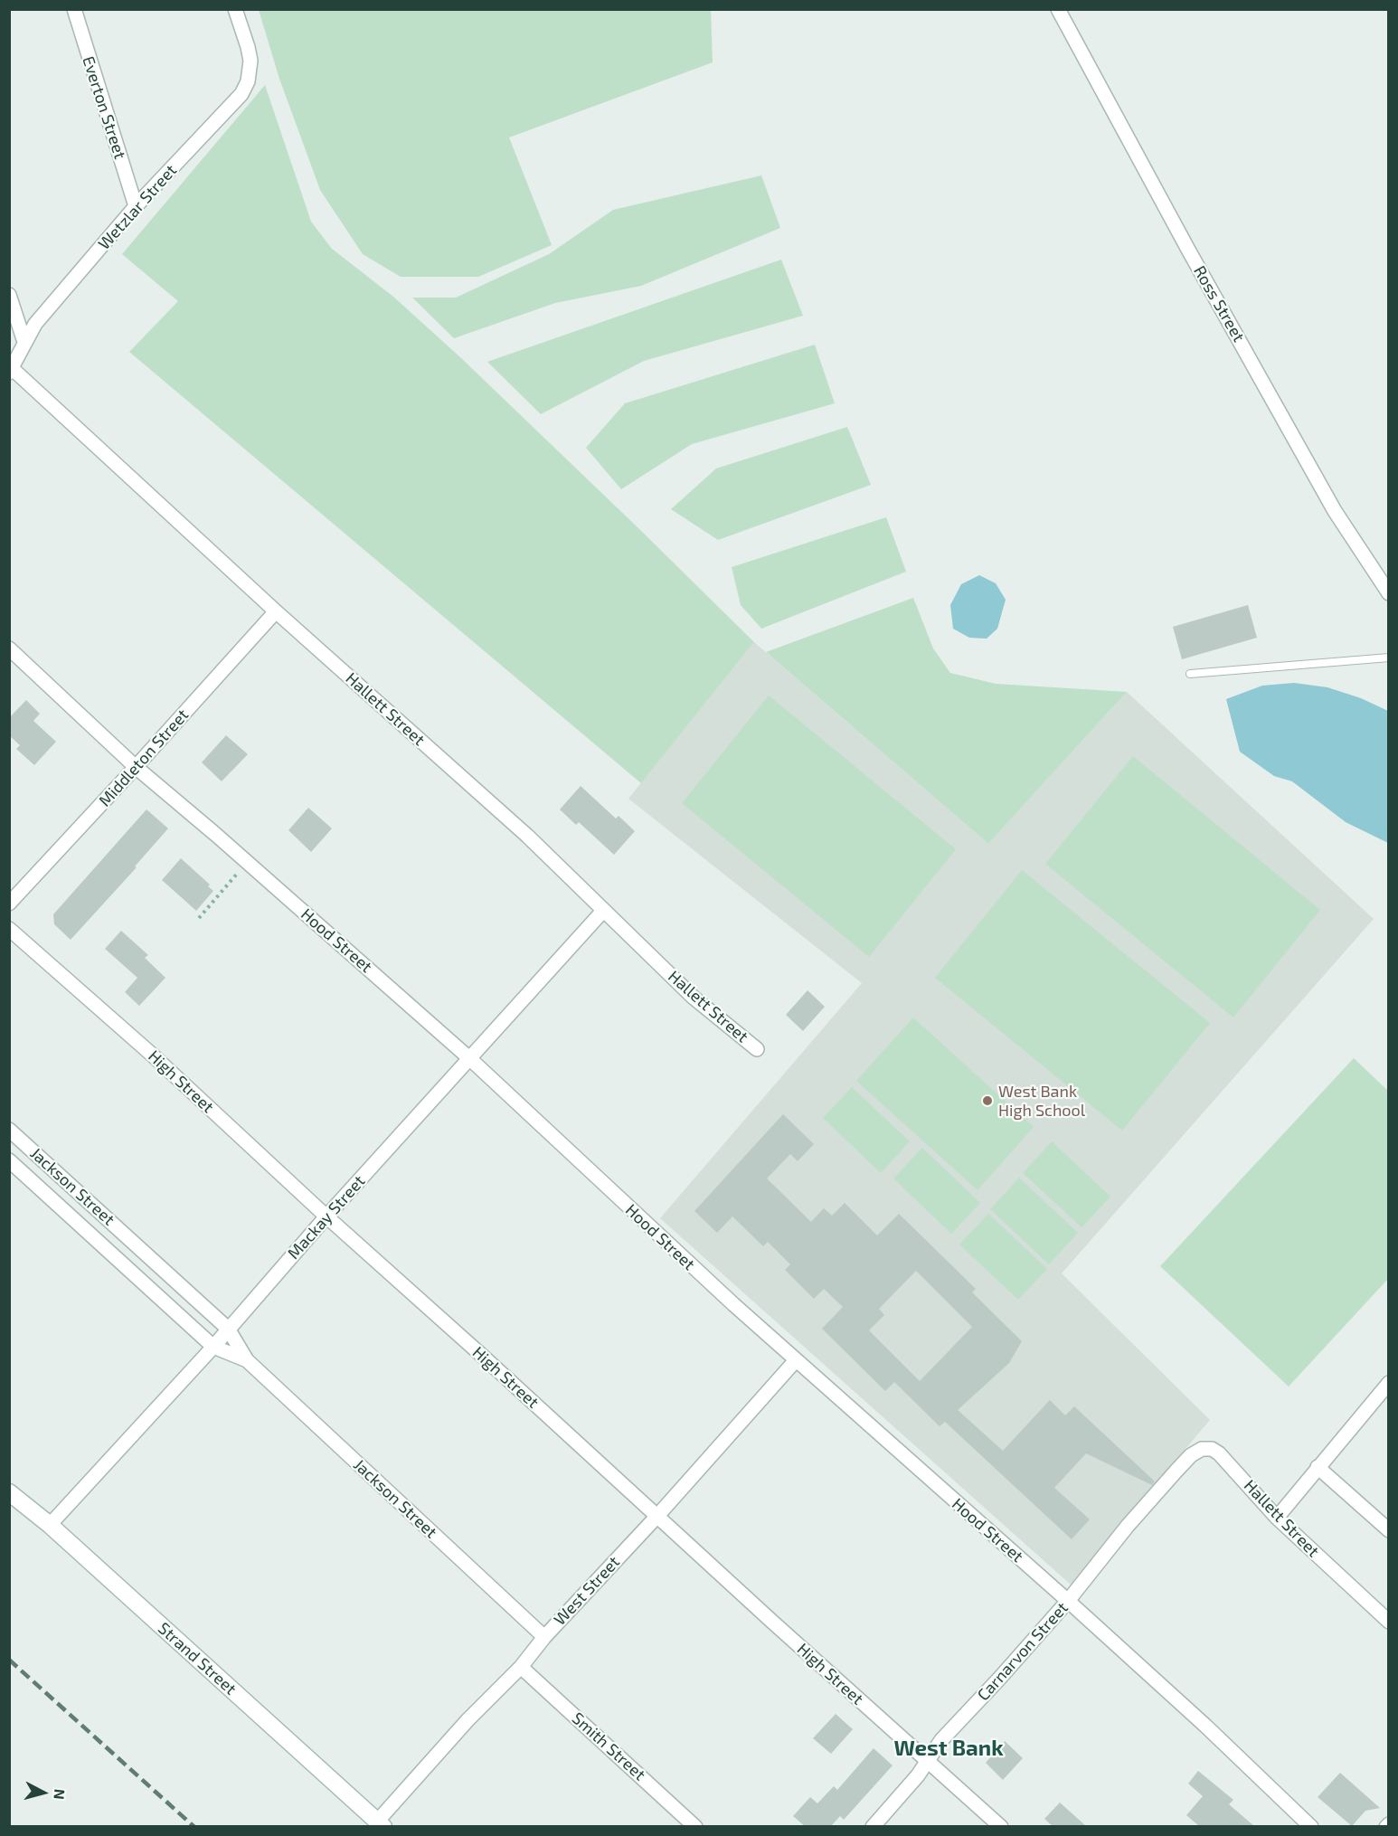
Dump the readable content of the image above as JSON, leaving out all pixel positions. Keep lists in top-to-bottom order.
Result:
{
  "streets": {
    "street": [
      "Everton Street",
      "Wetzlar Street",
      "Ross Street",
      "Hallett Street",
      "Middleton Street",
      "Hood Street",
      "High Street",
      "Jackson Street",
      "Mackay Street",
      "West Street",
      "Carnarvon Street",
      "Strand Street",
      "Smith Street"
    ]
  },
  "crossings": [
    ["Everton Street", "Wetzlar Street"],
    ["Wetzlar Street", "Hallett Street"],
    ["Hallett Street", "Middleton Street"],
    ["Hallett Street", "Mackay Street"],
    ["Hallett Street", "Carnarvon Street"],
    ["Middleton Street", "Hood Street"],
    ["Hood Street", "Mackay Street"],
    ["Hood Street", "West Street"],
    ["Hood Street", "Carnarvon Street"],
    ["High Street", "Mackay Street"],
    ["High Street", "West Street"],
    ["High Street", "Carnarvon Street"],
    ["Jackson Street", "Mackay Street"],
    ["Jackson Street", "West Street"],
    ["Mackay Street", "Strand Street"],
    ["West Street", "Strand Street"],
    ["West Street", "Smith Street"]
  ],
  "districts": ["West Bank"],
  "places": ["West Bank High School"],
  "north": "right"
}
